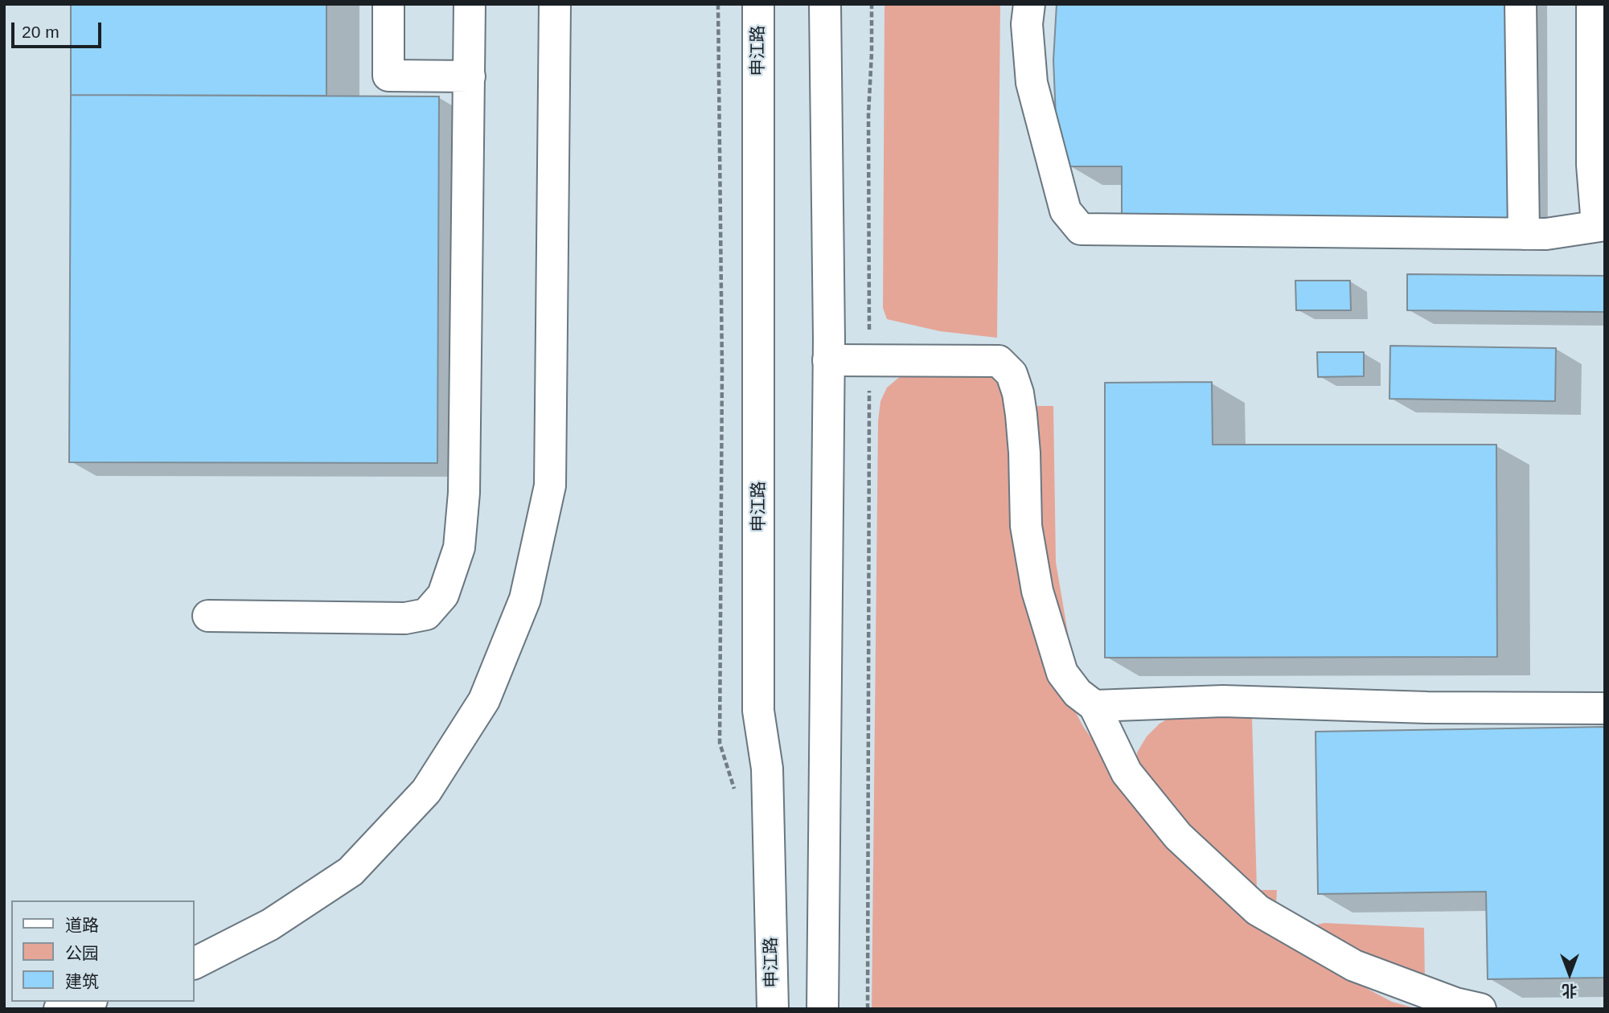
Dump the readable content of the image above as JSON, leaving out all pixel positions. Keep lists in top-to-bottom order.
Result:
{
  "streets": {
    "main road": ["申江路"]
  },
  "legend": ["道路", "公园", "建筑"],
  "scale_bar": "20 m",
  "north": "bottom"
}
